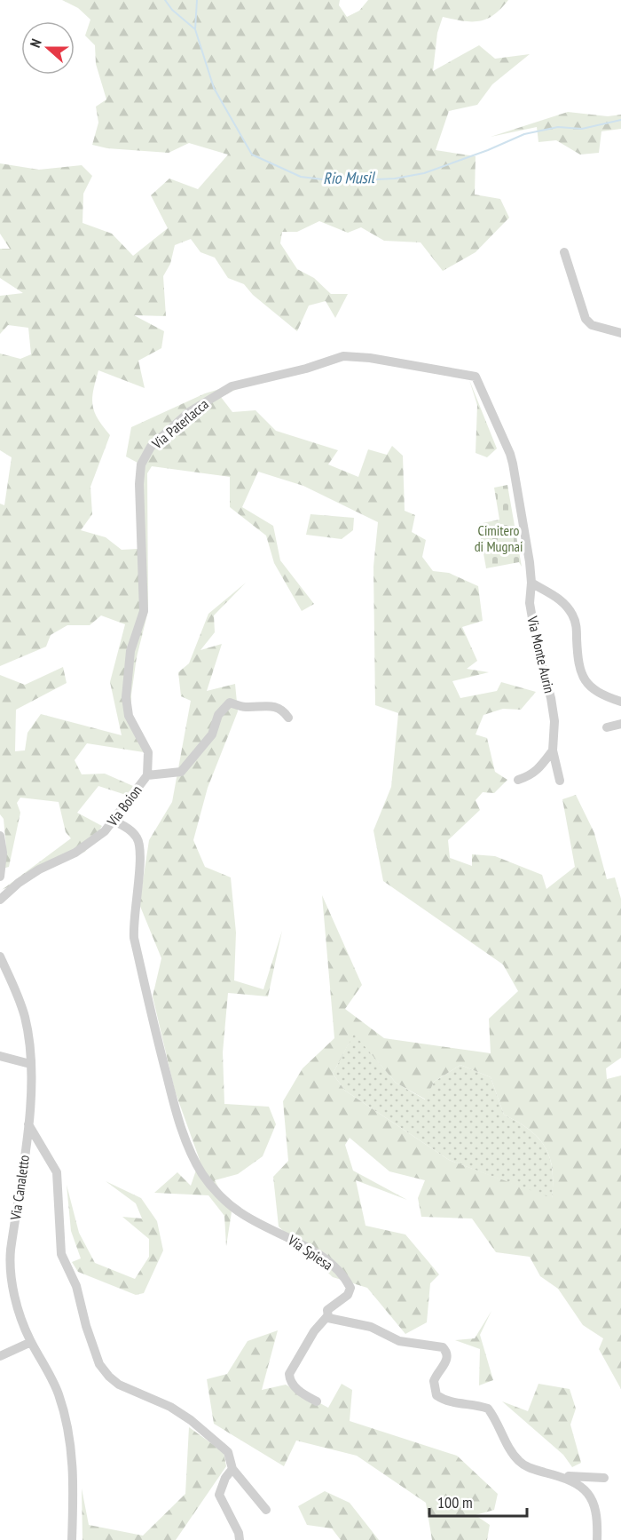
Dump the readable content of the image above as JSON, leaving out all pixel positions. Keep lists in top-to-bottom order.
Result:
{
  "streets": {
    "street": [
      "Via Paterlacca",
      "Via Monte Aurin",
      "Via Boion",
      "Via Canaletto",
      "Via Spiesa"
    ]
  },
  "crossings": [
    ["Via Paterlacca", "Via Monte Aurin"],
    ["Via Paterlacca", "Via Boion"],
    ["Via Boion", "Via Spiesa"]
  ],
  "water": ["Rio Musil"],
  "parks": ["Cimitero di Mugnai"],
  "scale_bar": "100 m",
  "north": "left"
}
